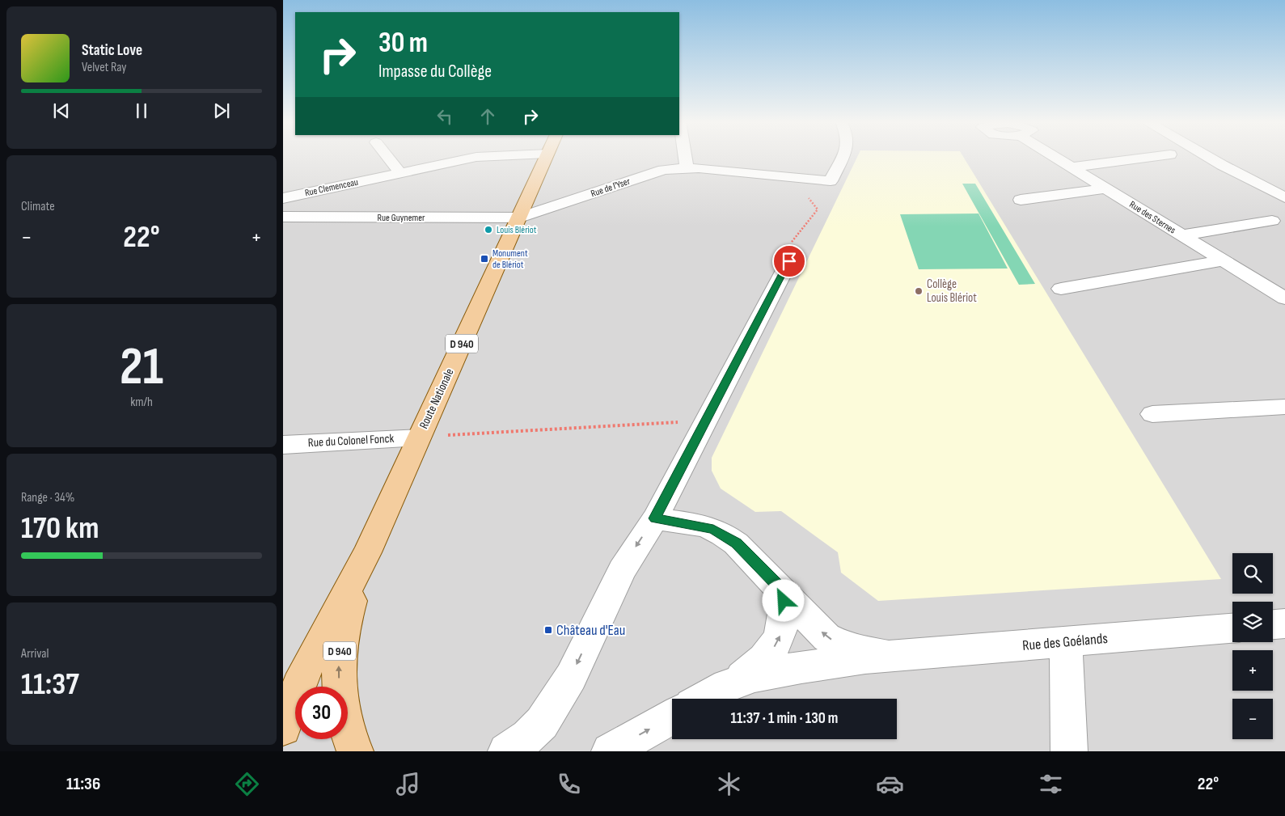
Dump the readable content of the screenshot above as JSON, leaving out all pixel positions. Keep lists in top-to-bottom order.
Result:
{
  "streets": {
    "main road": ["D 940", "Route Nationale"],
    "street": [
      "Rue Clemenceau",
      "Rue de l'Yser",
      "Rue Guynemer",
      "Rue des Sternes",
      "Rue du Colonel Fonck",
      "Rue des Goélands"
    ]
  },
  "crossings": [
    ["Rue de l'Yser", "Rue Guynemer"],
    ["Rue de l'Yser", "Route Nationale"],
    ["Rue Guynemer", "Route Nationale"],
    ["Route Nationale", "Rue du Colonel Fonck"]
  ],
  "places": {
    "other": ["Louis Blériot", "Collège Louis Blériot"],
    "transit": ["Monument de Blériot", "Château d'Eau"]
  },
  "page": {
    "turn": ["30 m", "Impasse du Collège"],
    "song": ["Static Love", "Velvet Ray"],
    "tile": [
      "Climate",
      ["21", "km/h"],
      ["Range · 34%", "170 km"],
      ["Arrival", "11:37"]
    ],
    "heat": ["−", "22°", "+"],
    "map_buttons": ["+", "−"],
    "limit": "30",
    "trip": "11:37 · 1 min · 130 m",
    "tabs": ["11:36", "22°"]
  }
}
